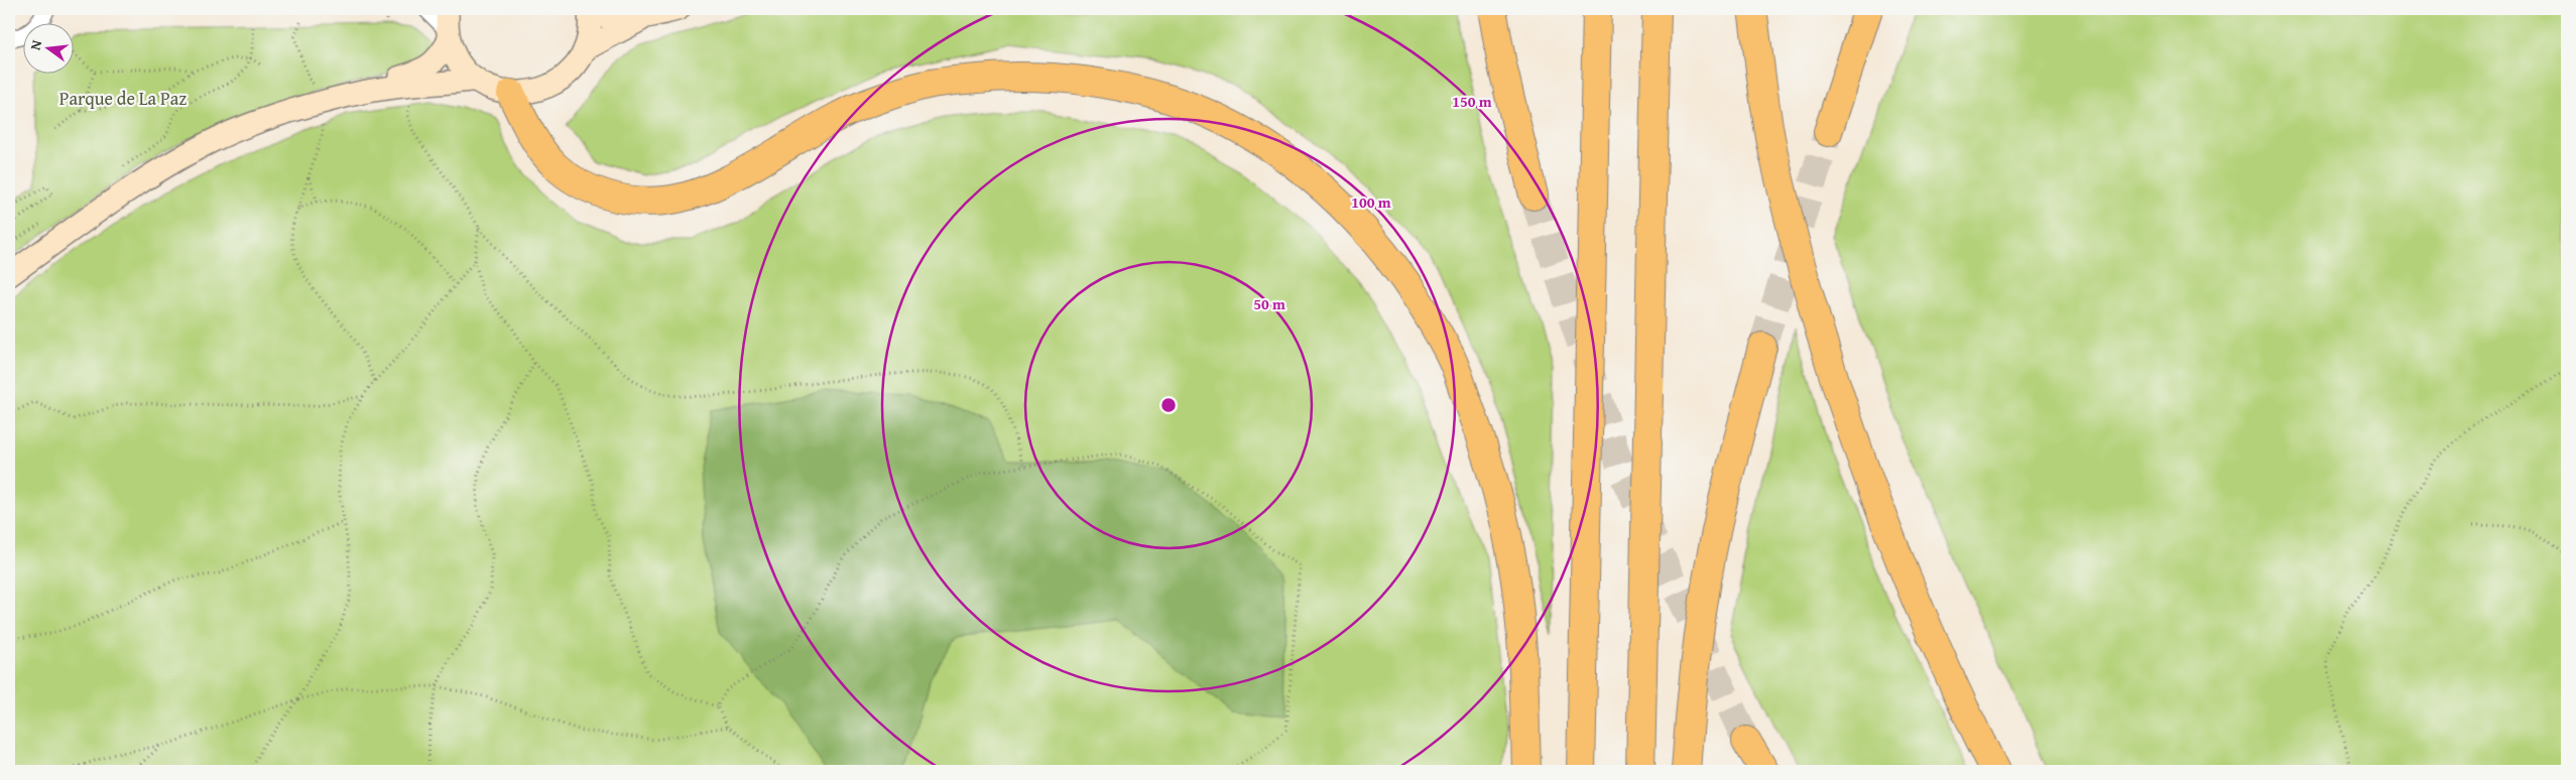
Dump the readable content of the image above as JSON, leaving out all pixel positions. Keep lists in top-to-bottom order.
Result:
{
  "parks": ["Parque de La Paz"],
  "north": "left",
  "rings": ["150 m", "100 m", "50 m"]
}
